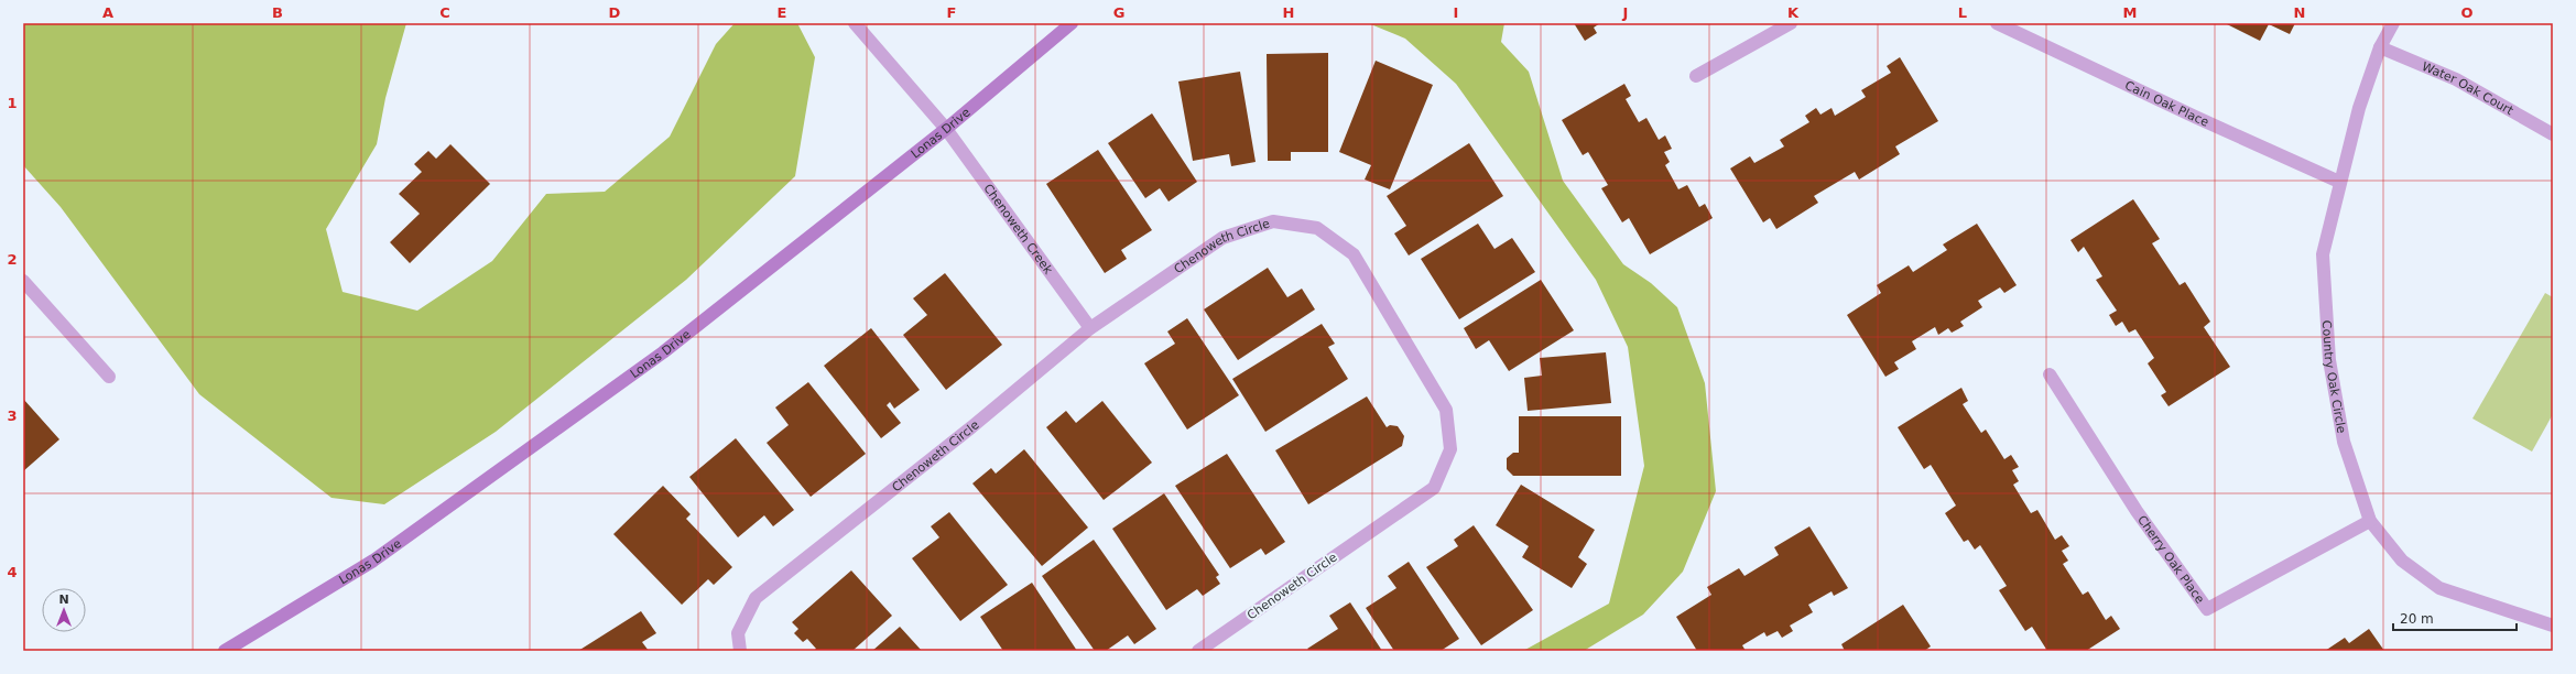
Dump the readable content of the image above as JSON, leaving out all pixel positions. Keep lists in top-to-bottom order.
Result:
{
  "streets": {
    "street": [
      "Water Oak Court",
      "Cain Oak Place",
      "Lonas Drive",
      "Chenoweth Creek",
      "Chenoweth Circle",
      "Country Oak Circle",
      "Cherry Oak Place"
    ]
  },
  "crossings": [
    ["Water Oak Court", "Country Oak Circle"],
    ["Cain Oak Place", "Country Oak Circle"],
    ["Lonas Drive", "Chenoweth Creek"],
    ["Chenoweth Creek", "Chenoweth Circle"],
    ["Country Oak Circle", "Cherry Oak Place"]
  ],
  "scale_bar": "20 m",
  "north": "top",
  "grid": {
    "columns": [
      "A",
      "B",
      "C",
      "D",
      "E",
      "F",
      "G",
      "H",
      "I",
      "J",
      "K",
      "L",
      "M",
      "N",
      "O"
    ],
    "rows": [
      "1",
      "2",
      "3",
      "4"
    ]
  }
}
